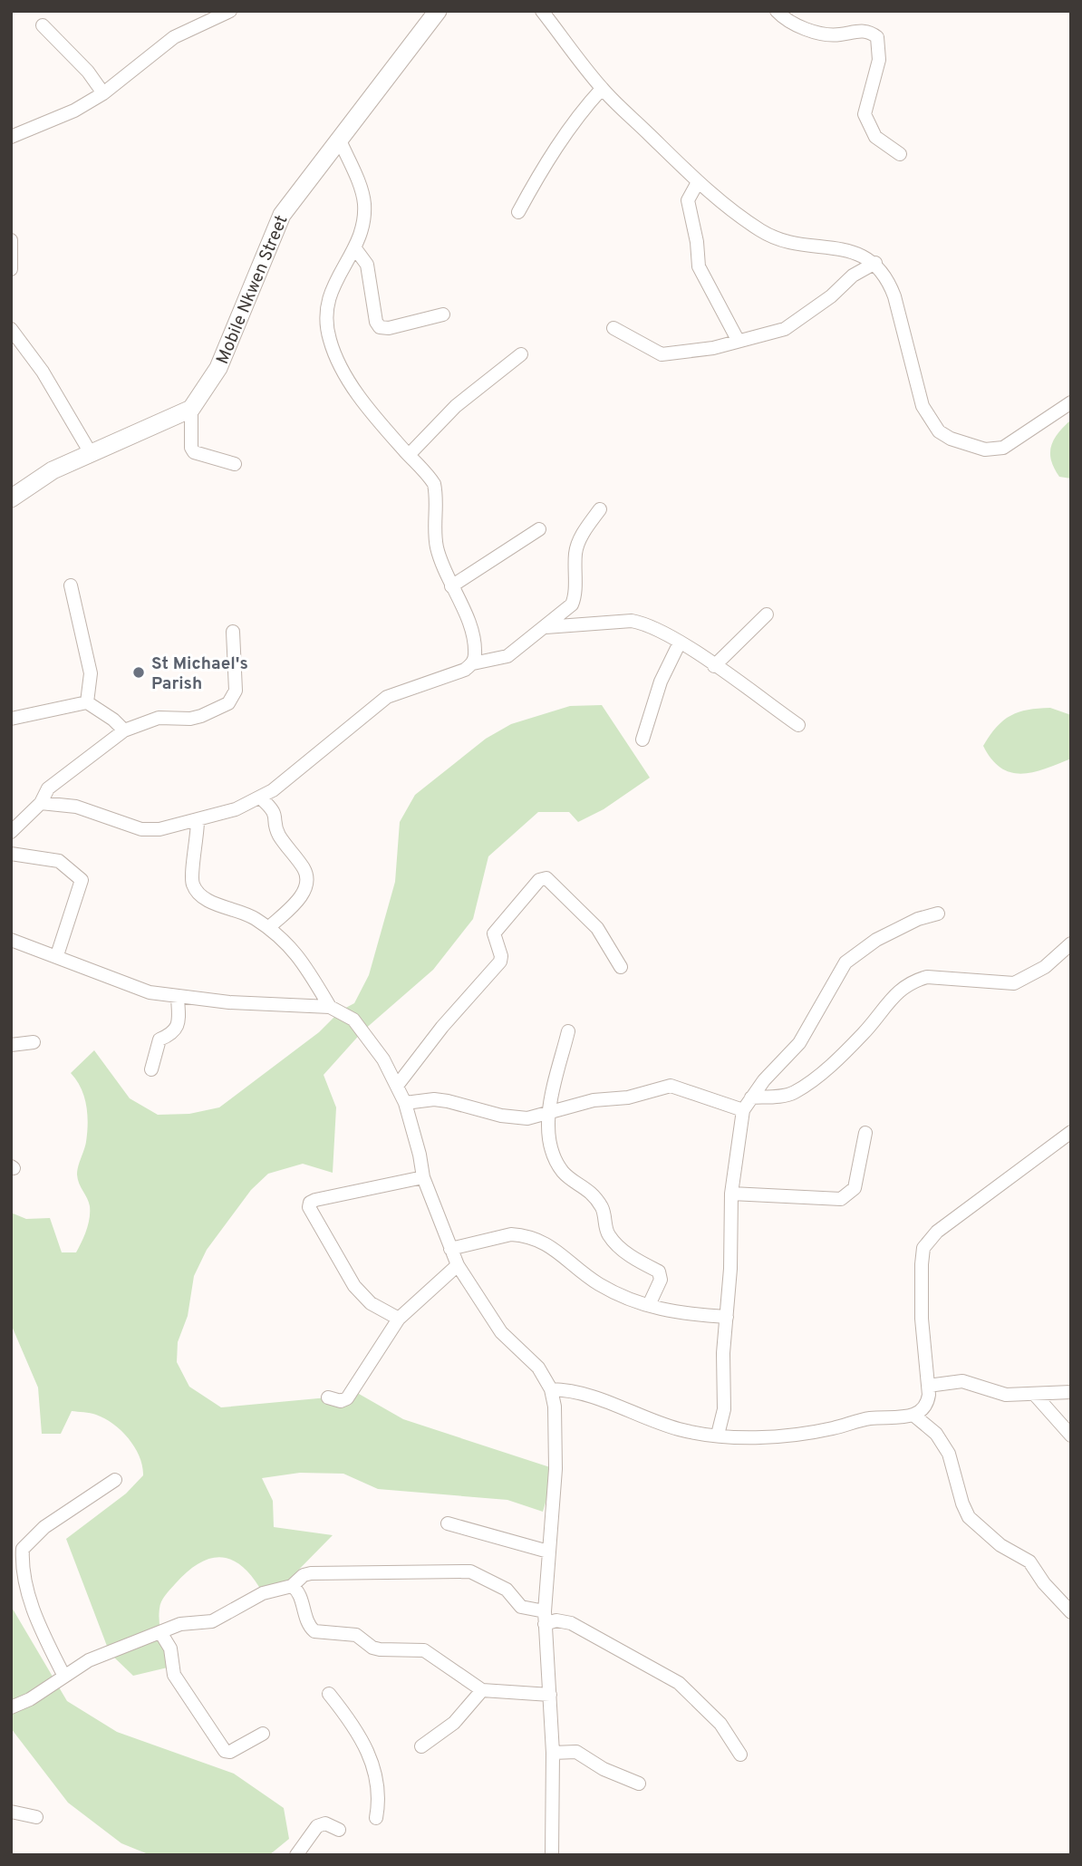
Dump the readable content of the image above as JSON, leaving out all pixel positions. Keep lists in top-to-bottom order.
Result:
{
  "streets": {
    "highway": ["Mobile Nkwen Street"]
  },
  "places": ["St Michael's Parish"]
}
